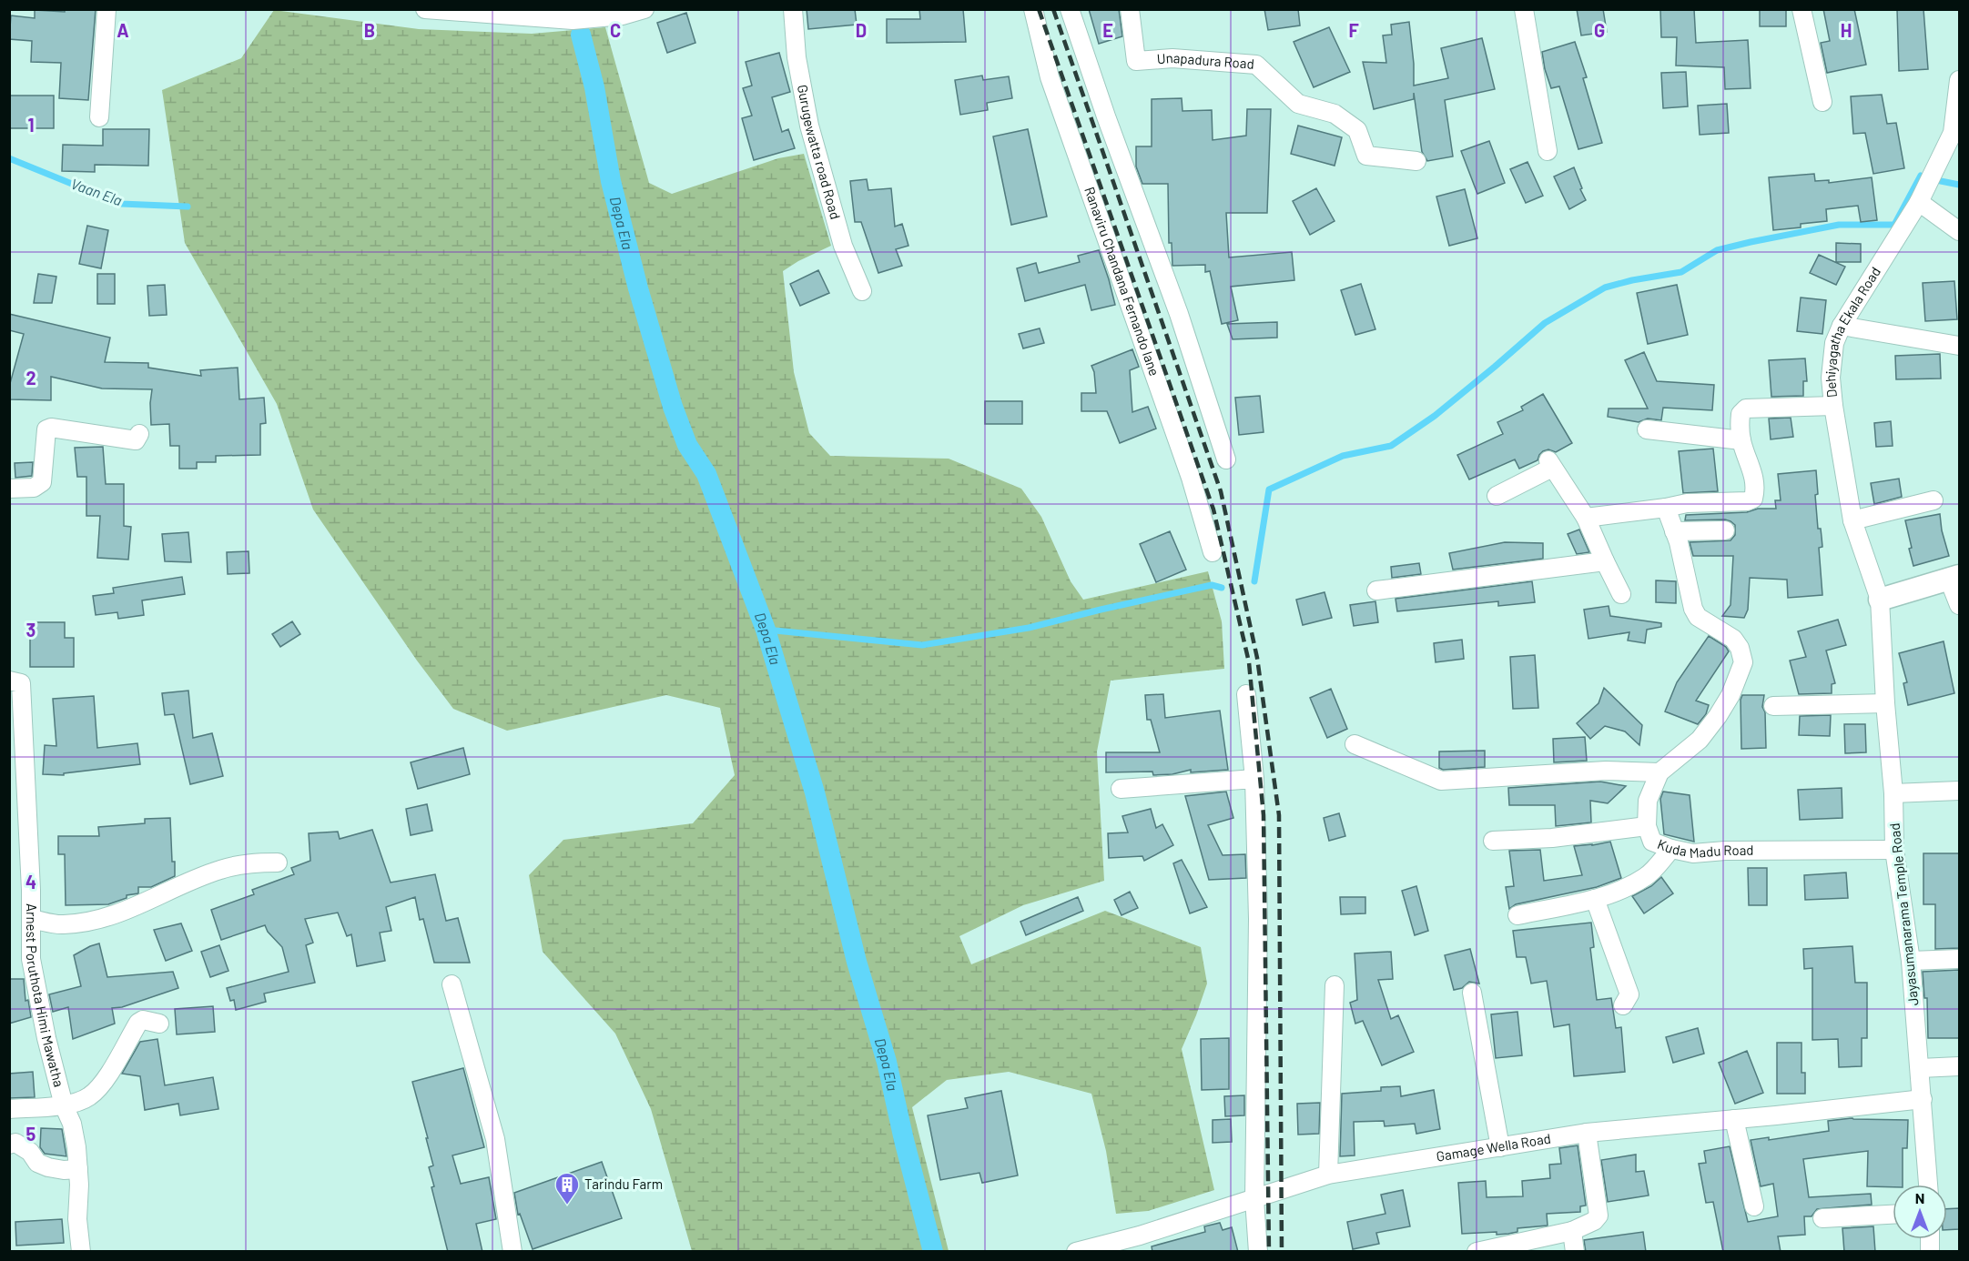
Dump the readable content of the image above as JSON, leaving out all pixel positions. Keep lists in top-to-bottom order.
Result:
{
  "streets": {
    "street": [
      "Unapadura Road",
      "Gurugewatta road Road",
      "Ranaviru Chandana Fernando lane",
      "Dehiyagatha Ekala Road",
      "Kuda Madu Road",
      "Jayasumanarama Temple Road",
      "Arnest Poruthota Himi Mawatha",
      "Gamage Wella Road"
    ]
  },
  "crossings": [
    ["Dehiyagatha Ekala Road", "Jayasumanarama Temple Road"],
    ["Kuda Madu Road", "Jayasumanarama Temple Road"],
    ["Jayasumanarama Temple Road", "Gamage Wella Road"]
  ],
  "water": ["Vaan Ela", "Depa Ela"],
  "places": {
    "building": ["Tarindu Farm"]
  },
  "north": "top",
  "grid": {
    "columns": [
      "A",
      "B",
      "C",
      "D",
      "E",
      "F",
      "G",
      "H"
    ],
    "rows": [
      "1",
      "2",
      "3",
      "4",
      "5"
    ]
  }
}
